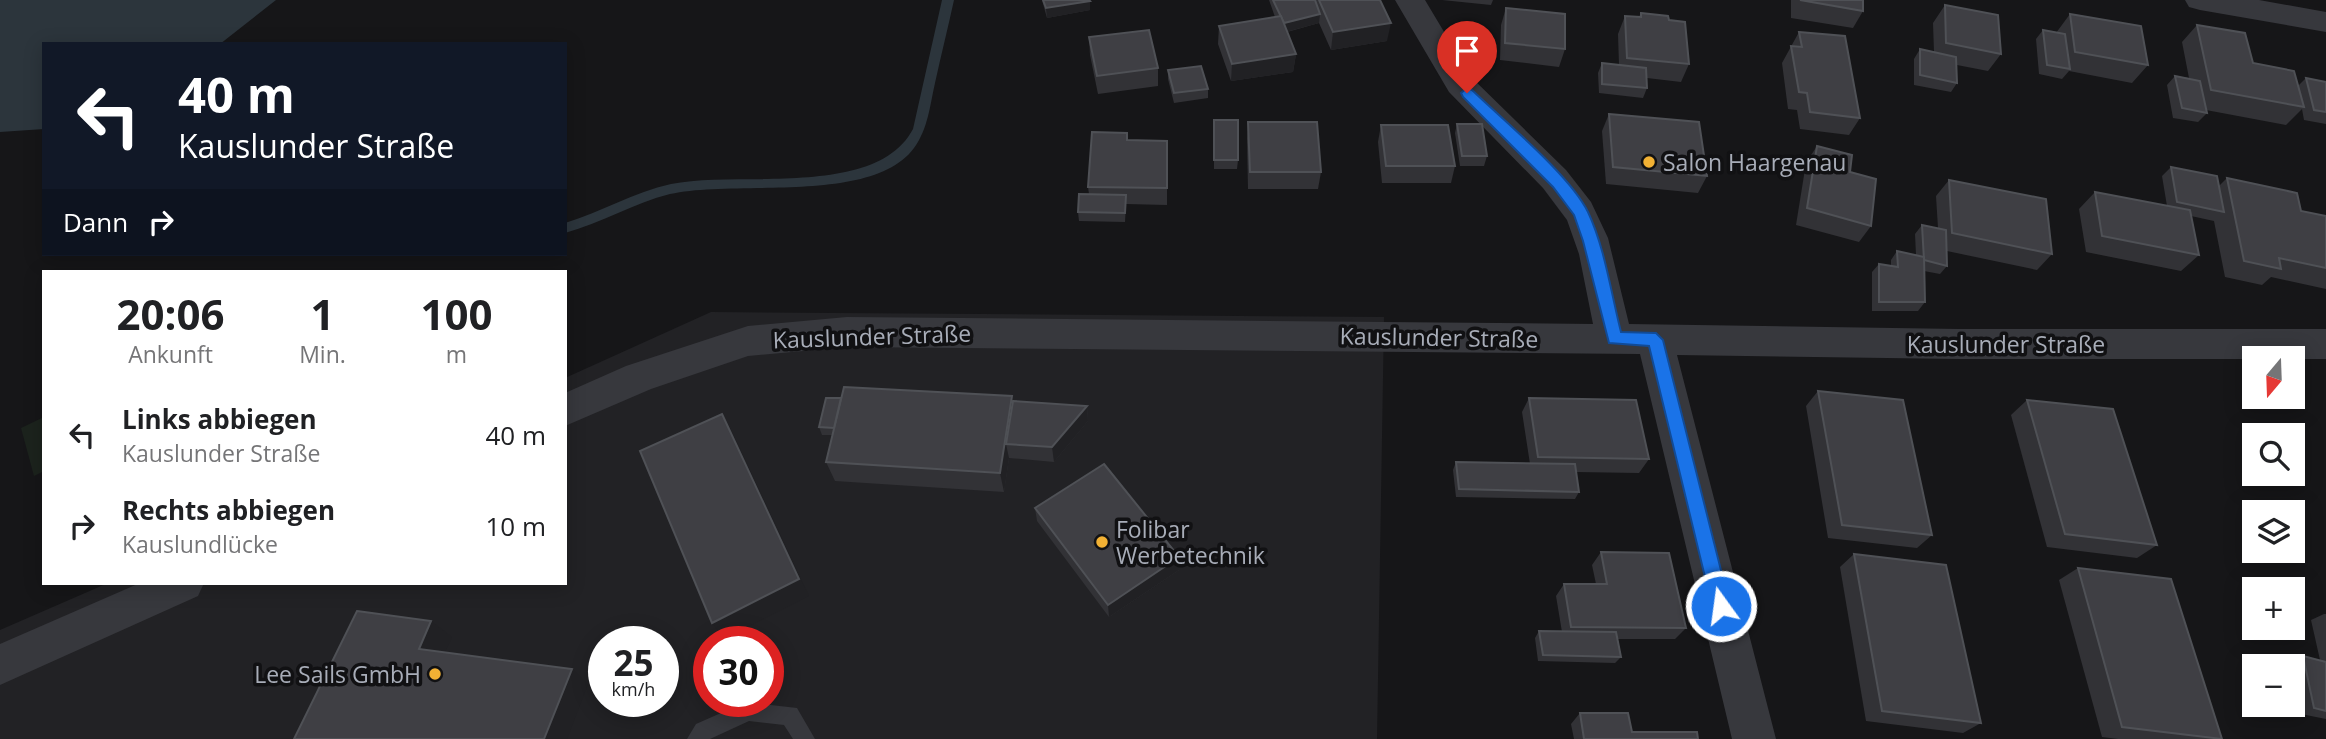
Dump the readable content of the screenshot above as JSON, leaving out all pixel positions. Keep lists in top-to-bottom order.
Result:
{
  "streets": {
    "street": ["Kauslunder Straße"]
  },
  "places": ["Salon Haargenau", "Folibar Werbetechnik", "Lee Sails GmbH"],
  "north": "bottom",
  "page": {
    "turn": ["40 m", "Kauslunder Straße"],
    "then": "Dann",
    "eta": [
      "20:06",
      "Ankunft",
      "1",
      "Min.",
      "100",
      "m"
    ],
    "map_buttons": ["+", "−"],
    "list": [
      {
        "name": "Links abbiegen",
        "note": "Kauslunder Straße",
        "value": "40 m"
      },
      {
        "name": "Rechts abbiegen",
        "note": "Kauslundlücke",
        "value": "10 m"
      }
    ],
    "speed": "25 km/h",
    "limit": "30"
  }
}
